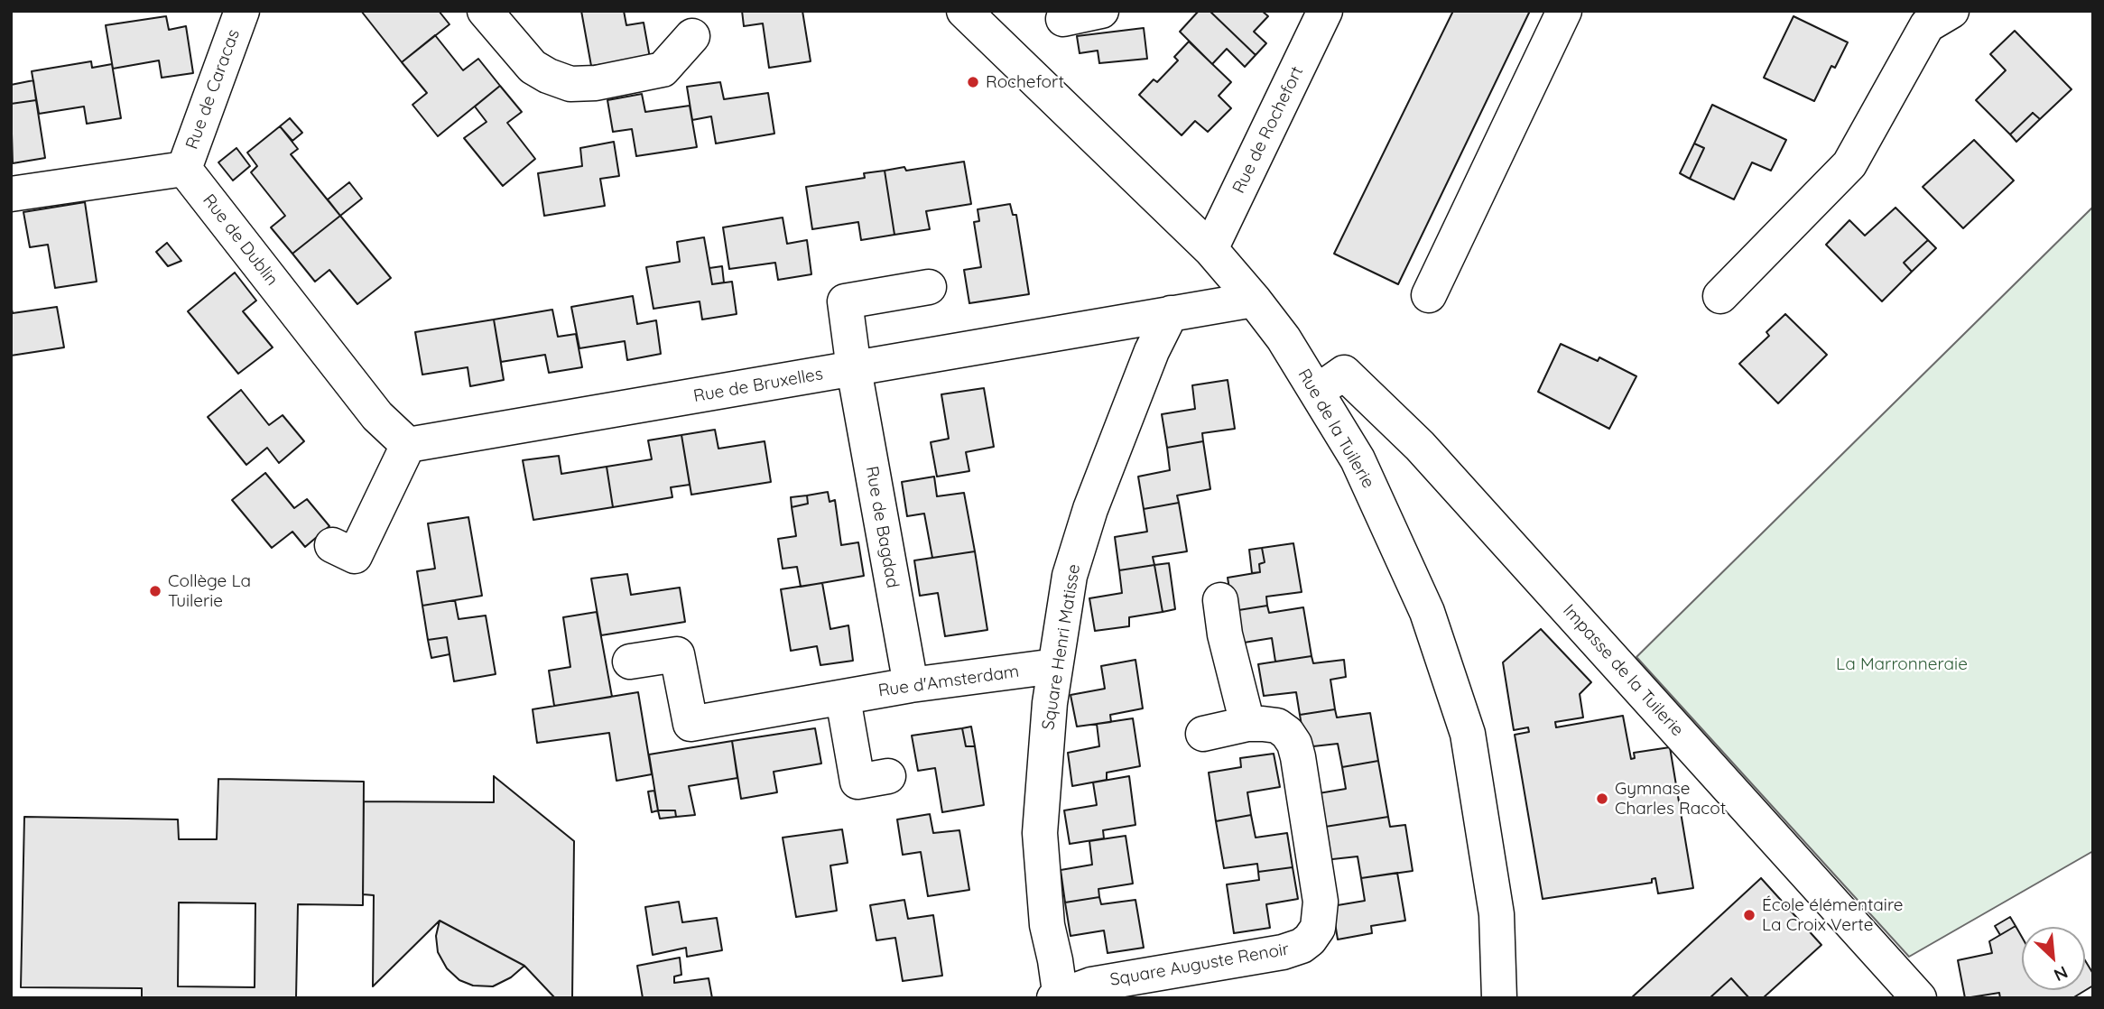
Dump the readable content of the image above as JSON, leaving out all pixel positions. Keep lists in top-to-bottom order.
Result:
{
  "streets": {
    "street": [
      "Rue de Caracas",
      "Rue de Rochefort",
      "Rue de Dublin",
      "Rue de Bruxelles",
      "Rue de la Tuilerie",
      "Rue de Bagdad",
      "Square Henri Matisse",
      "Impasse de la Tuilerie",
      "Rue d'Amsterdam",
      "Square Auguste Renoir"
    ]
  },
  "crossings": [
    ["Rue de Caracas", "Rue de Dublin"],
    ["Rue de Rochefort", "Rue de la Tuilerie"],
    ["Rue de Dublin", "Rue de Bruxelles"],
    ["Rue de Bruxelles", "Rue de la Tuilerie"],
    ["Rue de Bruxelles", "Rue de Bagdad"],
    ["Rue de Bruxelles", "Square Henri Matisse"],
    ["Rue de la Tuilerie", "Impasse de la Tuilerie"],
    ["Rue de Bagdad", "Rue d'Amsterdam"],
    ["Square Henri Matisse", "Rue d'Amsterdam"],
    ["Square Henri Matisse", "Square Auguste Renoir"]
  ],
  "parks": ["La Marronneraie"],
  "places": [
    "Rochefort",
    "Collège La Tuilerie",
    "Gymnase Charles Racot",
    "École élémentaire La Croix Verte"
  ],
  "north": "bottom right"
}
